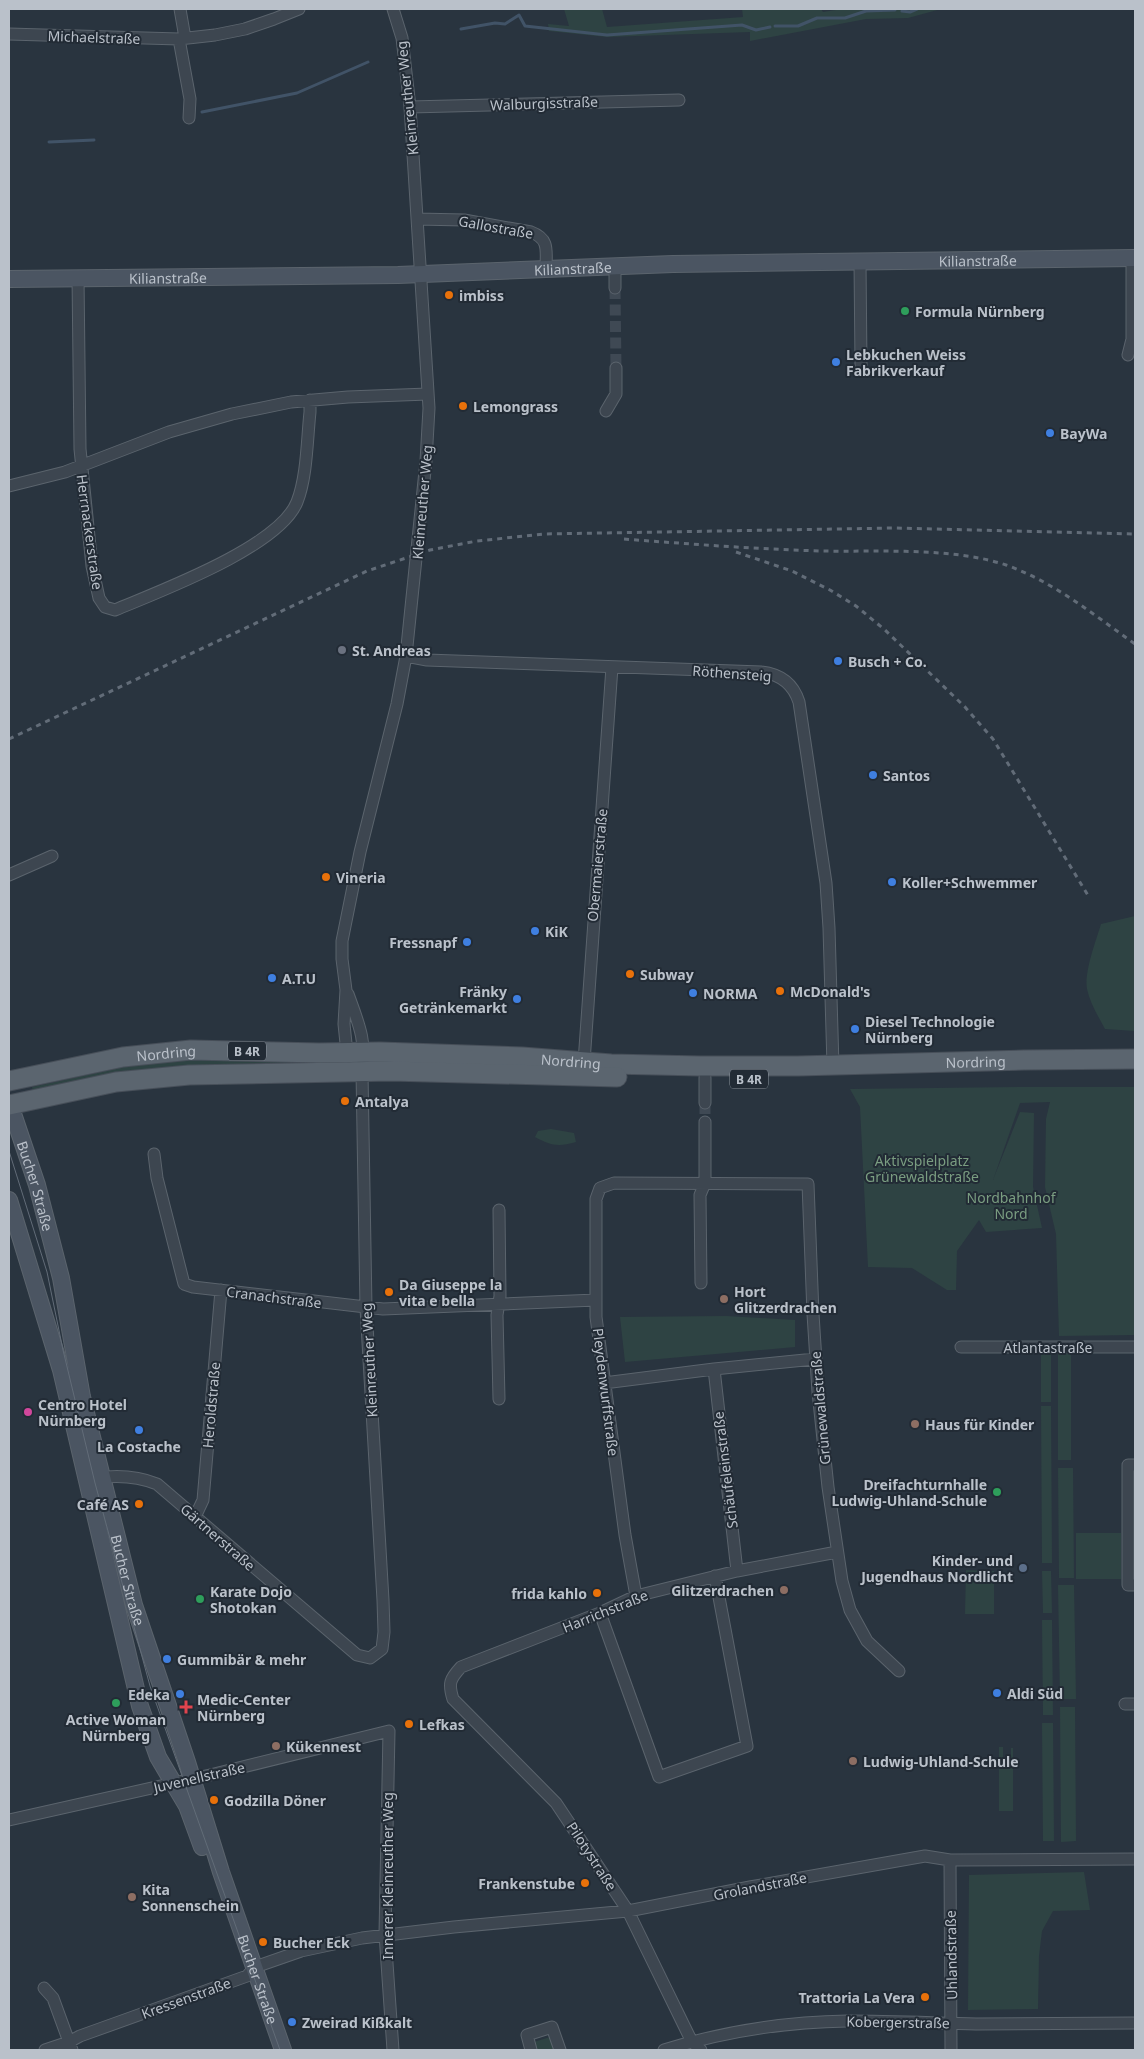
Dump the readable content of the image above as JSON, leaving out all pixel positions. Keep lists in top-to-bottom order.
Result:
{
  "streets": {
    "main road": [
      "Kilianstraße",
      "B 4R",
      "Nordring",
      "Bucher Straße"
    ],
    "street": [
      "Michaelstraße",
      "Kleinreuther Weg",
      "Walburgisstraße",
      "Gallostraße",
      "Herrnackerstraße",
      "Röthensteig",
      "Obermaierstraße",
      "Cranachstraße",
      "Atlantastraße",
      "Pleydenwurffstraße",
      "Heroldstraße",
      "Grünewaldstraße",
      "Schäufeleinstraße",
      "Gärtnerstraße",
      "Harrichstraße",
      "Juvenellstraße",
      "Pilotystraße",
      "Innerer Kleinreuther Weg",
      "Grolandstraße",
      "Uhlandstraße",
      "Kressenstraße",
      "Kobergerstraße"
    ]
  },
  "crossings": [
    ["Kleinreuther Weg", "Walburgisstraße"],
    ["Kleinreuther Weg", "Gallostraße"],
    ["Kleinreuther Weg", "Kilianstraße"],
    ["Kleinreuther Weg", "Röthensteig"],
    ["Kleinreuther Weg", "Nordring"],
    ["Kleinreuther Weg", "Cranachstraße"],
    ["Kleinreuther Weg", "Gärtnerstraße"],
    ["Gallostraße", "Kilianstraße"],
    ["Kilianstraße", "Herrnackerstraße"],
    ["Röthensteig", "Obermaierstraße"],
    ["Röthensteig", "Nordring"],
    ["Obermaierstraße", "Nordring"],
    ["Nordring", "Bucher Straße"],
    ["Bucher Straße", "Gärtnerstraße"],
    ["Bucher Straße", "Juvenellstraße"],
    ["Bucher Straße", "Kressenstraße"],
    ["Cranachstraße", "Pleydenwurffstraße"],
    ["Cranachstraße", "Heroldstraße"],
    ["Pleydenwurffstraße", "Grünewaldstraße"],
    ["Pleydenwurffstraße", "Harrichstraße"],
    ["Heroldstraße", "Gärtnerstraße"],
    ["Grünewaldstraße", "Harrichstraße"],
    ["Schäufeleinstraße", "Harrichstraße"],
    ["Harrichstraße", "Pilotystraße"],
    ["Juvenellstraße", "Innerer Kleinreuther Weg"],
    ["Pilotystraße", "Grolandstraße"],
    ["Pilotystraße", "Kobergerstraße"],
    ["Innerer Kleinreuther Weg", "Grolandstraße"],
    ["Innerer Kleinreuther Weg", "Kressenstraße"],
    ["Grolandstraße", "Uhlandstraße"],
    ["Grolandstraße", "Kressenstraße"],
    ["Uhlandstraße", "Kobergerstraße"]
  ],
  "parks": ["Aktivspielplatz Grünewaldstraße", "Nordbahnhof Nord"],
  "places": {
    "other": [
      "imbiss",
      "Formula Nürnberg",
      "Lebkuchen Weiss Fabrikverkauf",
      "Lemongrass",
      "BayWa",
      "St. Andreas",
      "Busch + Co.",
      "Santos",
      "Vineria",
      "Koller+Schwemmer",
      "KiK",
      "Fressnapf",
      "Subway",
      "A.T.U",
      "McDonald's",
      "NORMA",
      "Fränky Getränkemarkt",
      "Diesel Technologie Nürnberg",
      "Antalya",
      "Da Giuseppe la vita e bella",
      "Hort Glitzerdrachen",
      "Centro Hotel Nürnberg",
      "Haus für Kinder",
      "La Costache",
      "Dreifachturnhalle Ludwig-Uhland-Schule",
      "Café AS",
      "Kinder- und Jugendhaus Nordlicht",
      "Glitzerdrachen",
      "frida kahlo",
      "Karate Dojo Shotokan",
      "Gummibär & mehr",
      "Aldi Süd",
      "Edeka",
      "Active Woman Nürnberg",
      "Lefkas",
      "Kükennest",
      "Ludwig-Uhland-Schule",
      "Godzilla Döner",
      "Frankenstube",
      "Kita Sonnenschein",
      "Bucher Eck",
      "Trattoria La Vera",
      "Zweirad Kißkalt"
    ],
    "health": ["Medic-Center Nürnberg"]
  }
}
